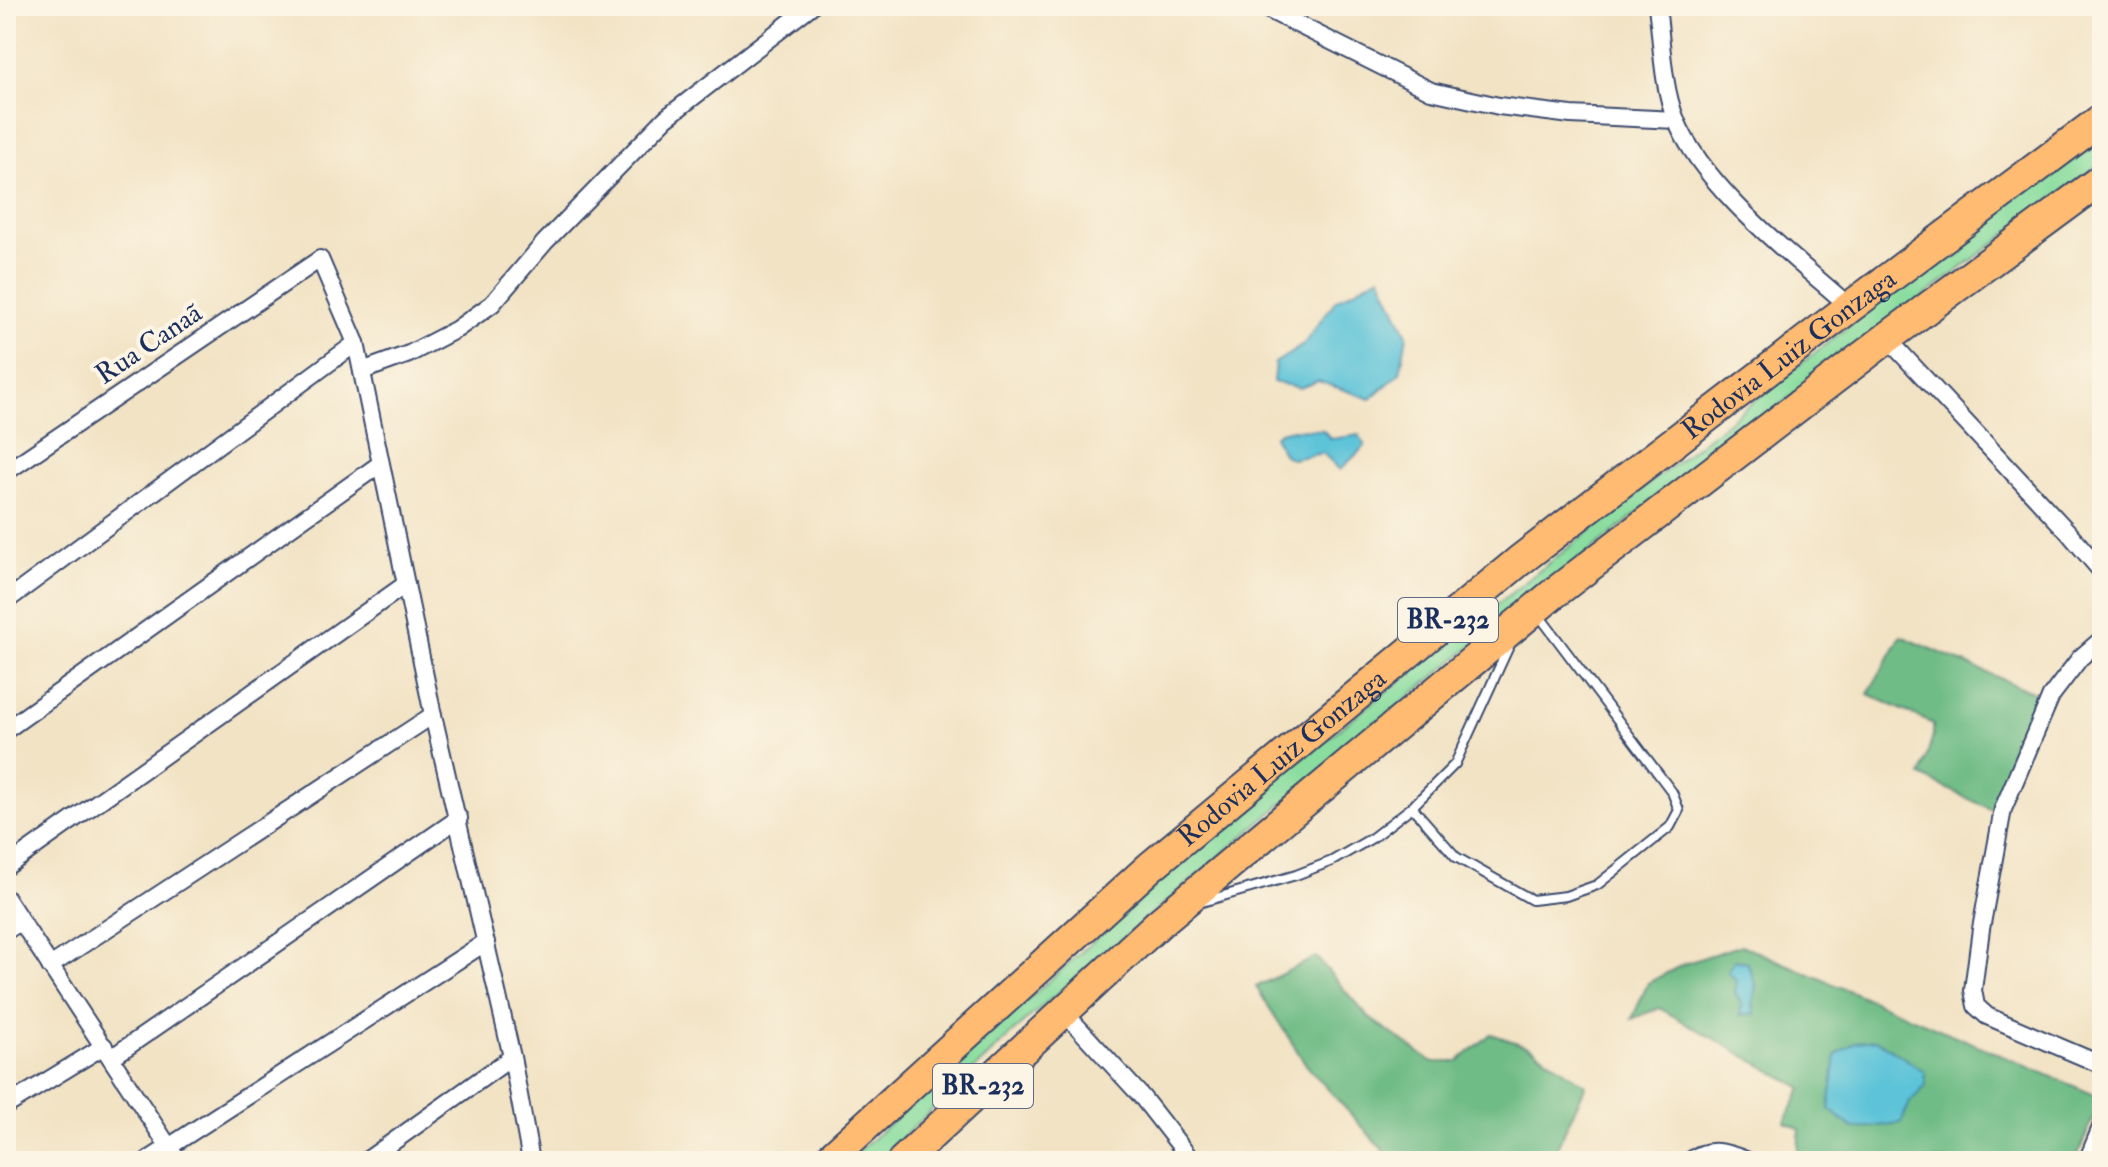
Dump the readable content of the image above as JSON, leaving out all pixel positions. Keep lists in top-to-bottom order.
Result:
{
  "streets": {
    "highway": ["Rodovia Luiz Gonzaga", "BR-232"],
    "street": ["Rua Canaã"]
  }
}
